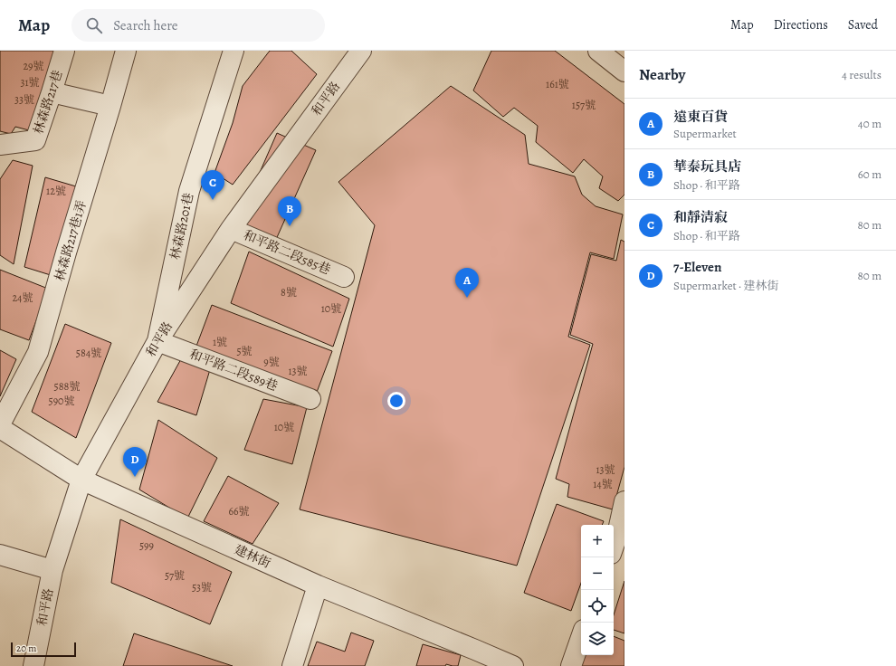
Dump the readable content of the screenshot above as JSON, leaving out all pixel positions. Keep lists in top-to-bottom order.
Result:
{
  "streets": {
    "street": [
      "和平路",
      "林森路217巷",
      "林森路201巷",
      "林森路217巷1弄",
      "和平路二段585巷",
      "和平路二段589巷",
      "建林街"
    ]
  },
  "crossings": [
    ["和平路", "林森路201巷"],
    ["和平路", "和平路二段585巷"],
    ["和平路", "和平路二段589巷"],
    ["和平路", "建林街"],
    ["林森路201巷", "和平路二段589巷"]
  ],
  "house_numbers": [
    "29號",
    "31號",
    "161號",
    "33號",
    "157號",
    "12號",
    "8號",
    "24號",
    "10號",
    "1號",
    "5號",
    "584號",
    "9號",
    "13號",
    "588號",
    "590號",
    "10號",
    "13號",
    "14號",
    "66號",
    "599",
    "57號",
    "53號"
  ],
  "scale_bar": "20 m",
  "page": {
    "header": "Map",
    "search": "Search here",
    "nav": ["Map", "Directions", "Saved"],
    "heading": ["Nearby", "4 results"],
    "list": [
      {
        "mark": "A",
        "name": "遠東百貨",
        "note": "Supermarket",
        "value": "40 m"
      },
      {
        "mark": "B",
        "name": "華泰玩具店",
        "note": "Shop · 和平路",
        "value": "60 m"
      },
      {
        "mark": "C",
        "name": "和靜清寂",
        "note": "Shop · 和平路",
        "value": "80 m"
      },
      {
        "mark": "D",
        "name": "7-Eleven",
        "note": "Supermarket · 建林街",
        "value": "80 m"
      }
    ],
    "pins": [
      "C",
      "B",
      "A",
      "D"
    ],
    "map_buttons": ["+", "−"],
    "scale": "20 m"
  }
}
